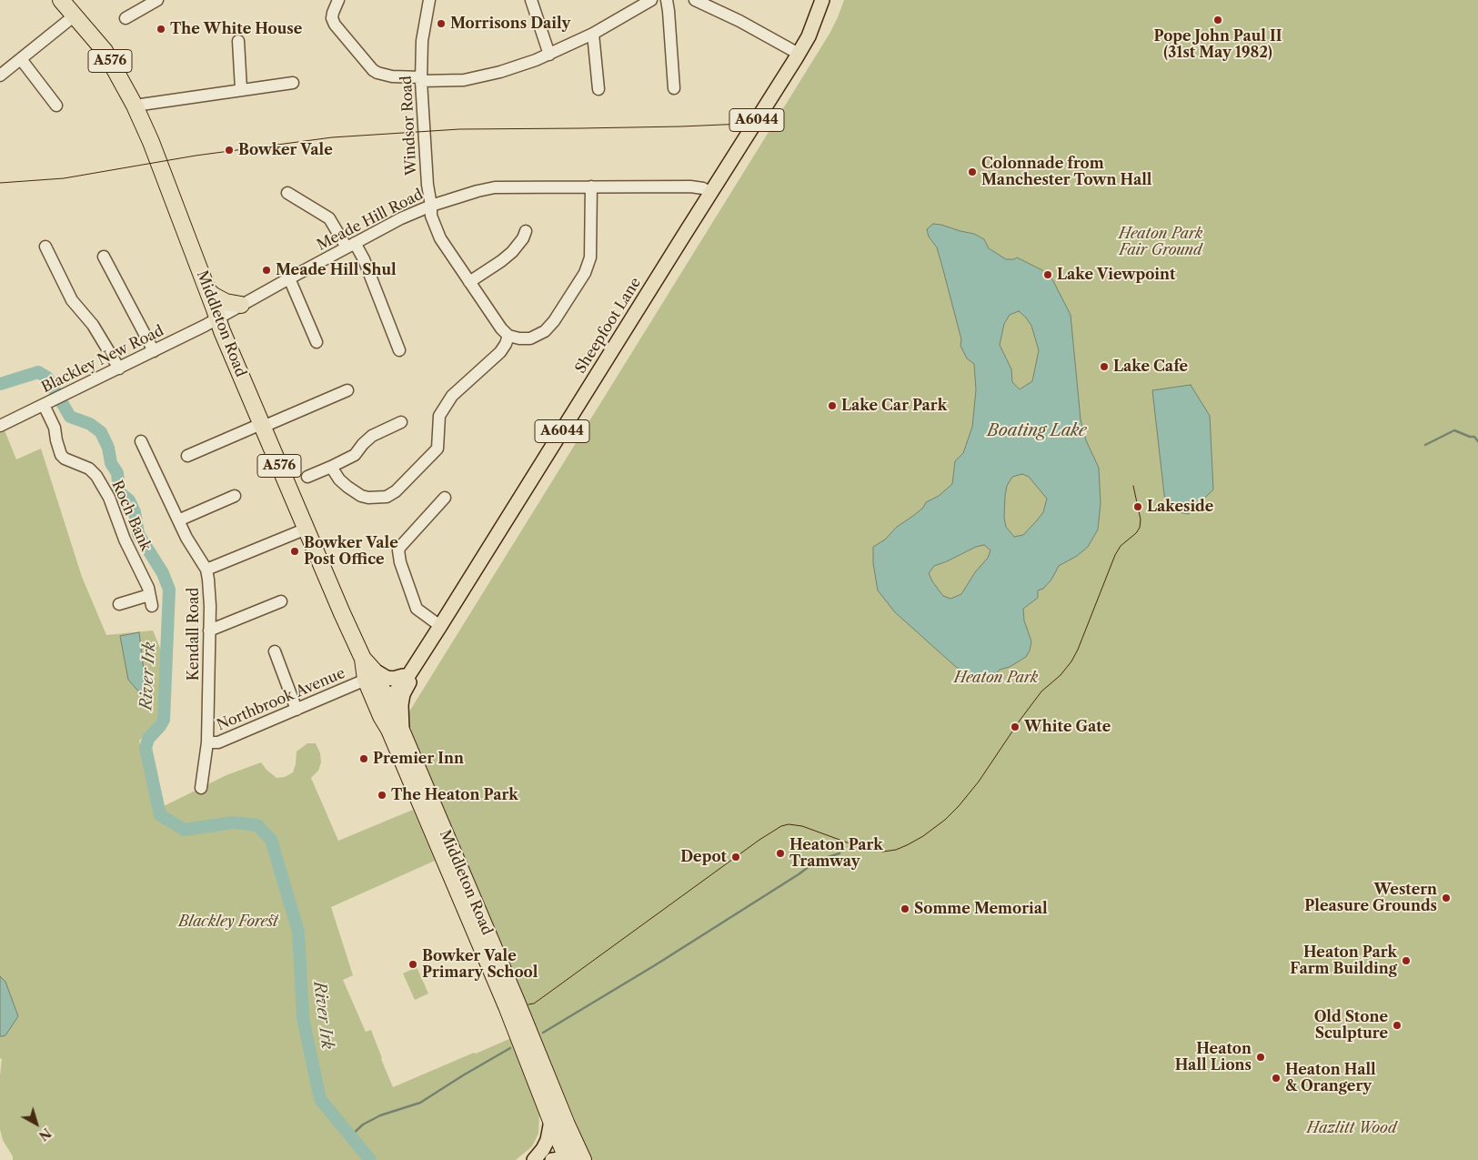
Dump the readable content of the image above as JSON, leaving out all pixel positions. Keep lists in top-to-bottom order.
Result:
{
  "streets": {
    "highway": ["A576", "Middleton Road"],
    "main road": ["A6044", "Sheepfoot Lane"],
    "street": [
      "Windsor Road",
      "Meade Hill Road",
      "Blackley New Road",
      "Roch Bank",
      "Kendall Road",
      "Northbrook Avenue"
    ]
  },
  "crossings": [
    ["A576", "Middleton Road"],
    ["A576", "Sheepfoot Lane"],
    ["A576", "Northbrook Avenue"],
    ["Windsor Road", "Meade Hill Road"],
    ["Meade Hill Road", "Middleton Road"],
    ["Meade Hill Road", "Sheepfoot Lane"],
    ["Meade Hill Road", "Blackley New Road"],
    ["Middleton Road", "Sheepfoot Lane"],
    ["Middleton Road", "Blackley New Road"],
    ["Middleton Road", "Northbrook Avenue"],
    ["Sheepfoot Lane", "Northbrook Avenue"],
    ["Blackley New Road", "Roch Bank"],
    ["Kendall Road", "Northbrook Avenue"]
  ],
  "water": ["Boating Lake", "River Irk"],
  "parks": [
    "Heaton Park Fair Ground",
    "Heaton Park",
    "Blackley Forest",
    "Hazlitt Wood"
  ],
  "places": [
    "Pope John Paul II (31st May 1982)",
    "Morrisons Daily",
    "The White House",
    "Bowker Vale",
    "Colonnade from Manchester Town Hall",
    "Meade Hill Shul",
    "Lake Viewpoint",
    "Lake Cafe",
    "Lake Car Park",
    "Lakeside",
    "Bowker Vale Post Office",
    "White Gate",
    "Premier Inn",
    "The Heaton Park",
    "Heaton Park Tramway",
    "Depot",
    "Western Pleasure Grounds",
    "Somme Memorial",
    "Heaton Park Farm Building",
    "Bowker Vale Primary School",
    "Old Stone Sculpture",
    "Heaton Hall Lions",
    "Heaton Hall & Orangery"
  ],
  "north": "bottom right"
}
